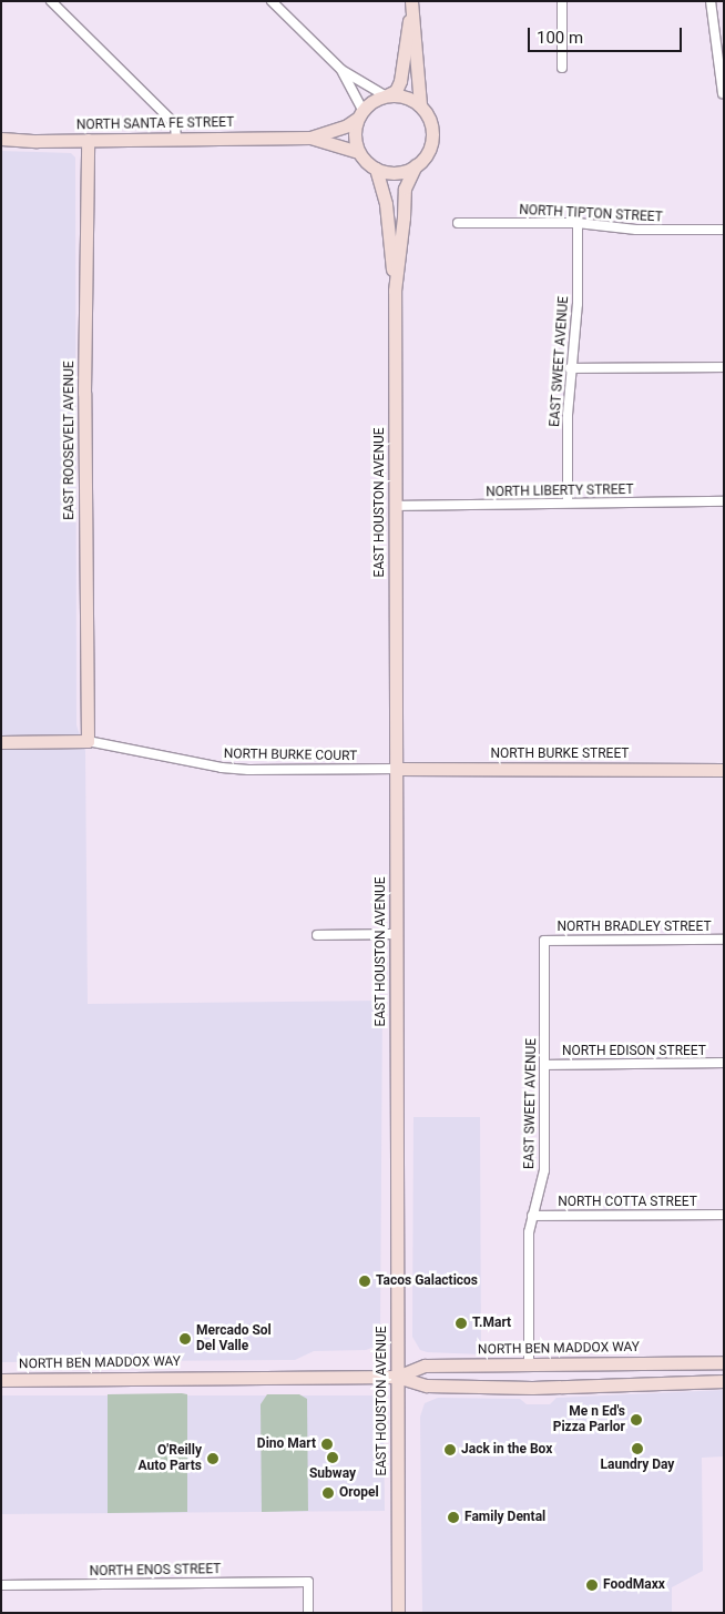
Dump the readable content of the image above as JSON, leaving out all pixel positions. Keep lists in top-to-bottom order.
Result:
{
  "streets": {
    "main road": [
      "NORTH SANTA FE STREET",
      "EAST ROOSEVELT AVENUE",
      "EAST HOUSTON AVENUE",
      "NORTH BURKE STREET",
      "NORTH BEN MADDOX WAY"
    ],
    "street": [
      "NORTH TIPTON STREET",
      "EAST SWEET AVENUE",
      "NORTH LIBERTY STREET",
      "NORTH BURKE COURT",
      "NORTH BRADLEY STREET",
      "NORTH EDISON STREET",
      "NORTH COTTA STREET",
      "NORTH ENOS STREET"
    ]
  },
  "crossings": [
    ["NORTH SANTA FE STREET", "EAST ROOSEVELT AVENUE"],
    ["NORTH SANTA FE STREET", "EAST HOUSTON AVENUE"],
    ["NORTH TIPTON STREET", "EAST SWEET AVENUE"],
    ["EAST SWEET AVENUE", "NORTH LIBERTY STREET"],
    ["EAST SWEET AVENUE", "NORTH BRADLEY STREET"],
    ["EAST SWEET AVENUE", "NORTH EDISON STREET"],
    ["EAST SWEET AVENUE", "NORTH COTTA STREET"],
    ["EAST SWEET AVENUE", "NORTH BEN MADDOX WAY"],
    ["EAST ROOSEVELT AVENUE", "NORTH BURKE COURT"],
    ["NORTH LIBERTY STREET", "EAST HOUSTON AVENUE"],
    ["EAST HOUSTON AVENUE", "NORTH BURKE STREET"],
    ["EAST HOUSTON AVENUE", "NORTH BURKE COURT"],
    ["EAST HOUSTON AVENUE", "NORTH BEN MADDOX WAY"],
    ["NORTH BURKE STREET", "NORTH BURKE COURT"]
  ],
  "places": [
    "Tacos Galacticos",
    "T.Mart",
    "Mercado Sol Del Valle",
    "Me n Ed's Pizza Parlor",
    "Dino Mart",
    "Laundry Day",
    "Jack in the Box",
    "Subway",
    "O'Reilly Auto Parts",
    "Oropel",
    "Family Dental",
    "FoodMaxx"
  ],
  "scale_bar": "100 m"
}
